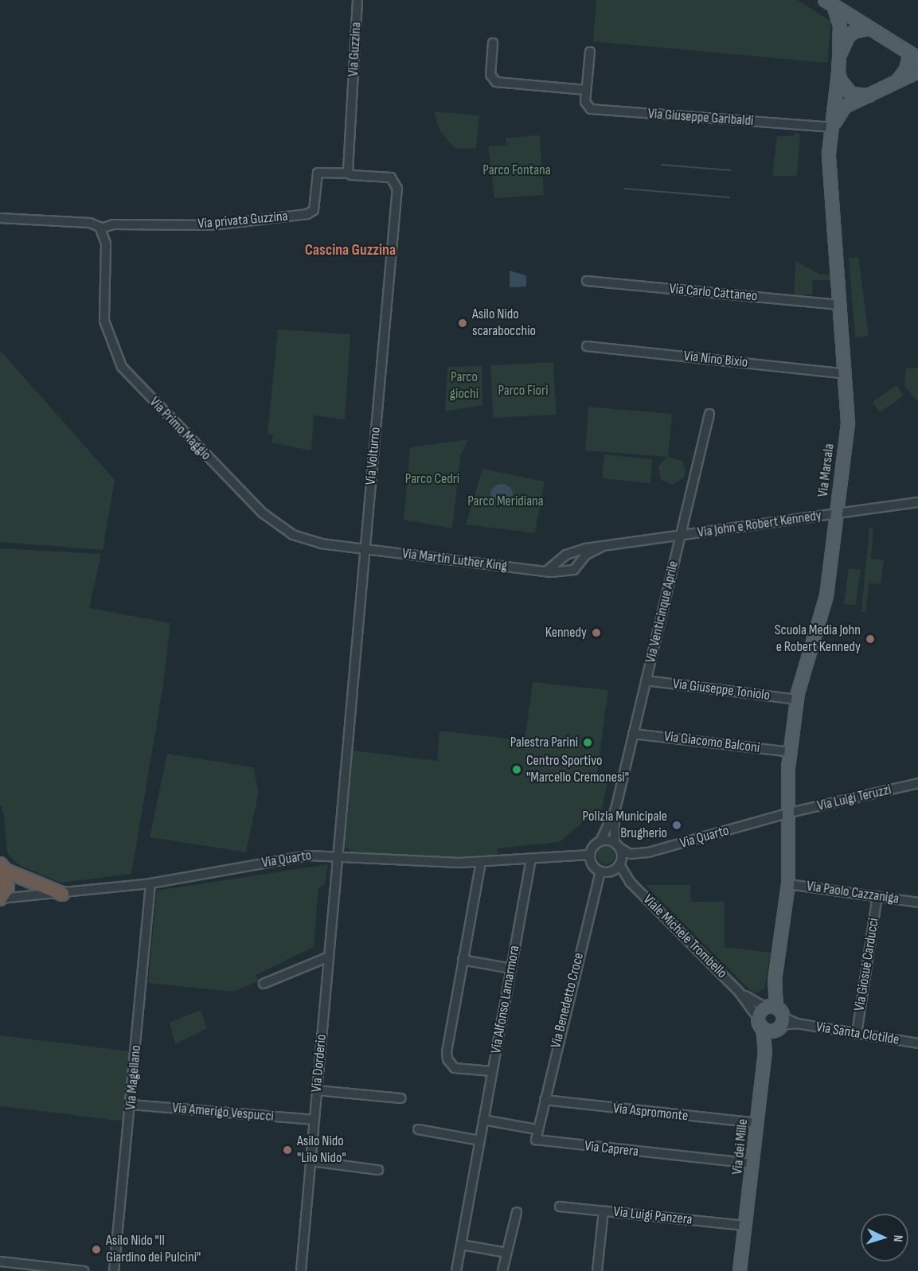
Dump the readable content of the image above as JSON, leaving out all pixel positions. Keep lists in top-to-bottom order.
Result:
{
  "streets": {
    "main road": ["Via Marsala", "Via dei Mille"],
    "street": [
      "Via Guzzina",
      "Via Giuseppe Garibaldi",
      "Via privata Guzzina",
      "Via Carlo Cattaneo",
      "Via Nino Bixio",
      "Via Primo Maggio",
      "Via Volturno",
      "Via John e Robert Kennedy",
      "Via Martin Luther King",
      "Via Venticinque Aprile",
      "Via Giuseppe Toniolo",
      "Via Giacomo Balconi",
      "Via Luigi Teruzzi",
      "Via Quarto",
      "Via Paolo Cazzaniga",
      "Viale Michele Trombello",
      "Via Giosuè Carducci",
      "Via Alfonso Lamarmora",
      "Via Benedetto Croce",
      "Via Santa Clotilde",
      "Via Dorderio",
      "Via Magellano",
      "Via Amerigo Vespucci",
      "Via Aspromonte",
      "Via Caprera",
      "Via Luigi Panzera"
    ]
  },
  "crossings": [
    ["Via Guzzina", "Via privata Guzzina"],
    ["Via Guzzina", "Via Volturno"],
    ["Via Giuseppe Garibaldi", "Via Marsala"],
    ["Via privata Guzzina", "Via Primo Maggio"],
    ["Via privata Guzzina", "Via Volturno"],
    ["Via Carlo Cattaneo", "Via Marsala"],
    ["Via Nino Bixio", "Via Marsala"],
    ["Via Primo Maggio", "Via Volturno"],
    ["Via Primo Maggio", "Via Martin Luther King"],
    ["Via Volturno", "Via Martin Luther King"],
    ["Via Volturno", "Via Quarto"],
    ["Via Volturno", "Via Dorderio"],
    ["Via Marsala", "Via John e Robert Kennedy"],
    ["Via Marsala", "Via Giuseppe Toniolo"],
    ["Via Marsala", "Via Giacomo Balconi"],
    ["Via Marsala", "Via Luigi Teruzzi"],
    ["Via Marsala", "Via Quarto"],
    ["Via John e Robert Kennedy", "Via Venticinque Aprile"],
    ["Via Venticinque Aprile", "Via Giuseppe Toniolo"],
    ["Via Venticinque Aprile", "Via Giacomo Balconi"],
    ["Via Venticinque Aprile", "Via Quarto"],
    ["Via Venticinque Aprile", "Viale Michele Trombello"],
    ["Via Venticinque Aprile", "Via Benedetto Croce"],
    ["Via Luigi Teruzzi", "Via Quarto"],
    ["Via Quarto", "Viale Michele Trombello"],
    ["Via Quarto", "Via Alfonso Lamarmora"],
    ["Via Quarto", "Via Benedetto Croce"],
    ["Via Quarto", "Via Dorderio"],
    ["Via Quarto", "Via Magellano"],
    ["Via Paolo Cazzaniga", "Via Giosuè Carducci"],
    ["Viale Michele Trombello", "Via Benedetto Croce"],
    ["Viale Michele Trombello", "Via dei Mille"],
    ["Via Giosuè Carducci", "Via Santa Clotilde"],
    ["Via Benedetto Croce", "Via Aspromonte"],
    ["Via Benedetto Croce", "Via Caprera"],
    ["Via Santa Clotilde", "Via dei Mille"],
    ["Via Dorderio", "Via Amerigo Vespucci"],
    ["Via Magellano", "Via Amerigo Vespucci"],
    ["Via Aspromonte", "Via dei Mille"],
    ["Via dei Mille", "Via Caprera"],
    ["Via dei Mille", "Via Luigi Panzera"]
  ],
  "districts": ["Cascina Guzzina"],
  "parks": [
    "Parco Fontana",
    "Parco giochi",
    "Parco Fiori",
    "Parco Cedri",
    "Parco Meridiana"
  ],
  "places": [
    "Asilo Nido scarabocchio",
    "Kennedy",
    "Scuola Media John e Robert Kennedy",
    "Palestra Parini",
    "Centro Sportivo \"Marcello Cremonesi\"",
    "Polizia Municipale Brugherio",
    "Asilo Nido \"Lilo Nido\"",
    "Asilo Nido \"Il Giardino dei Pulcini\""
  ],
  "north": "right"
}
